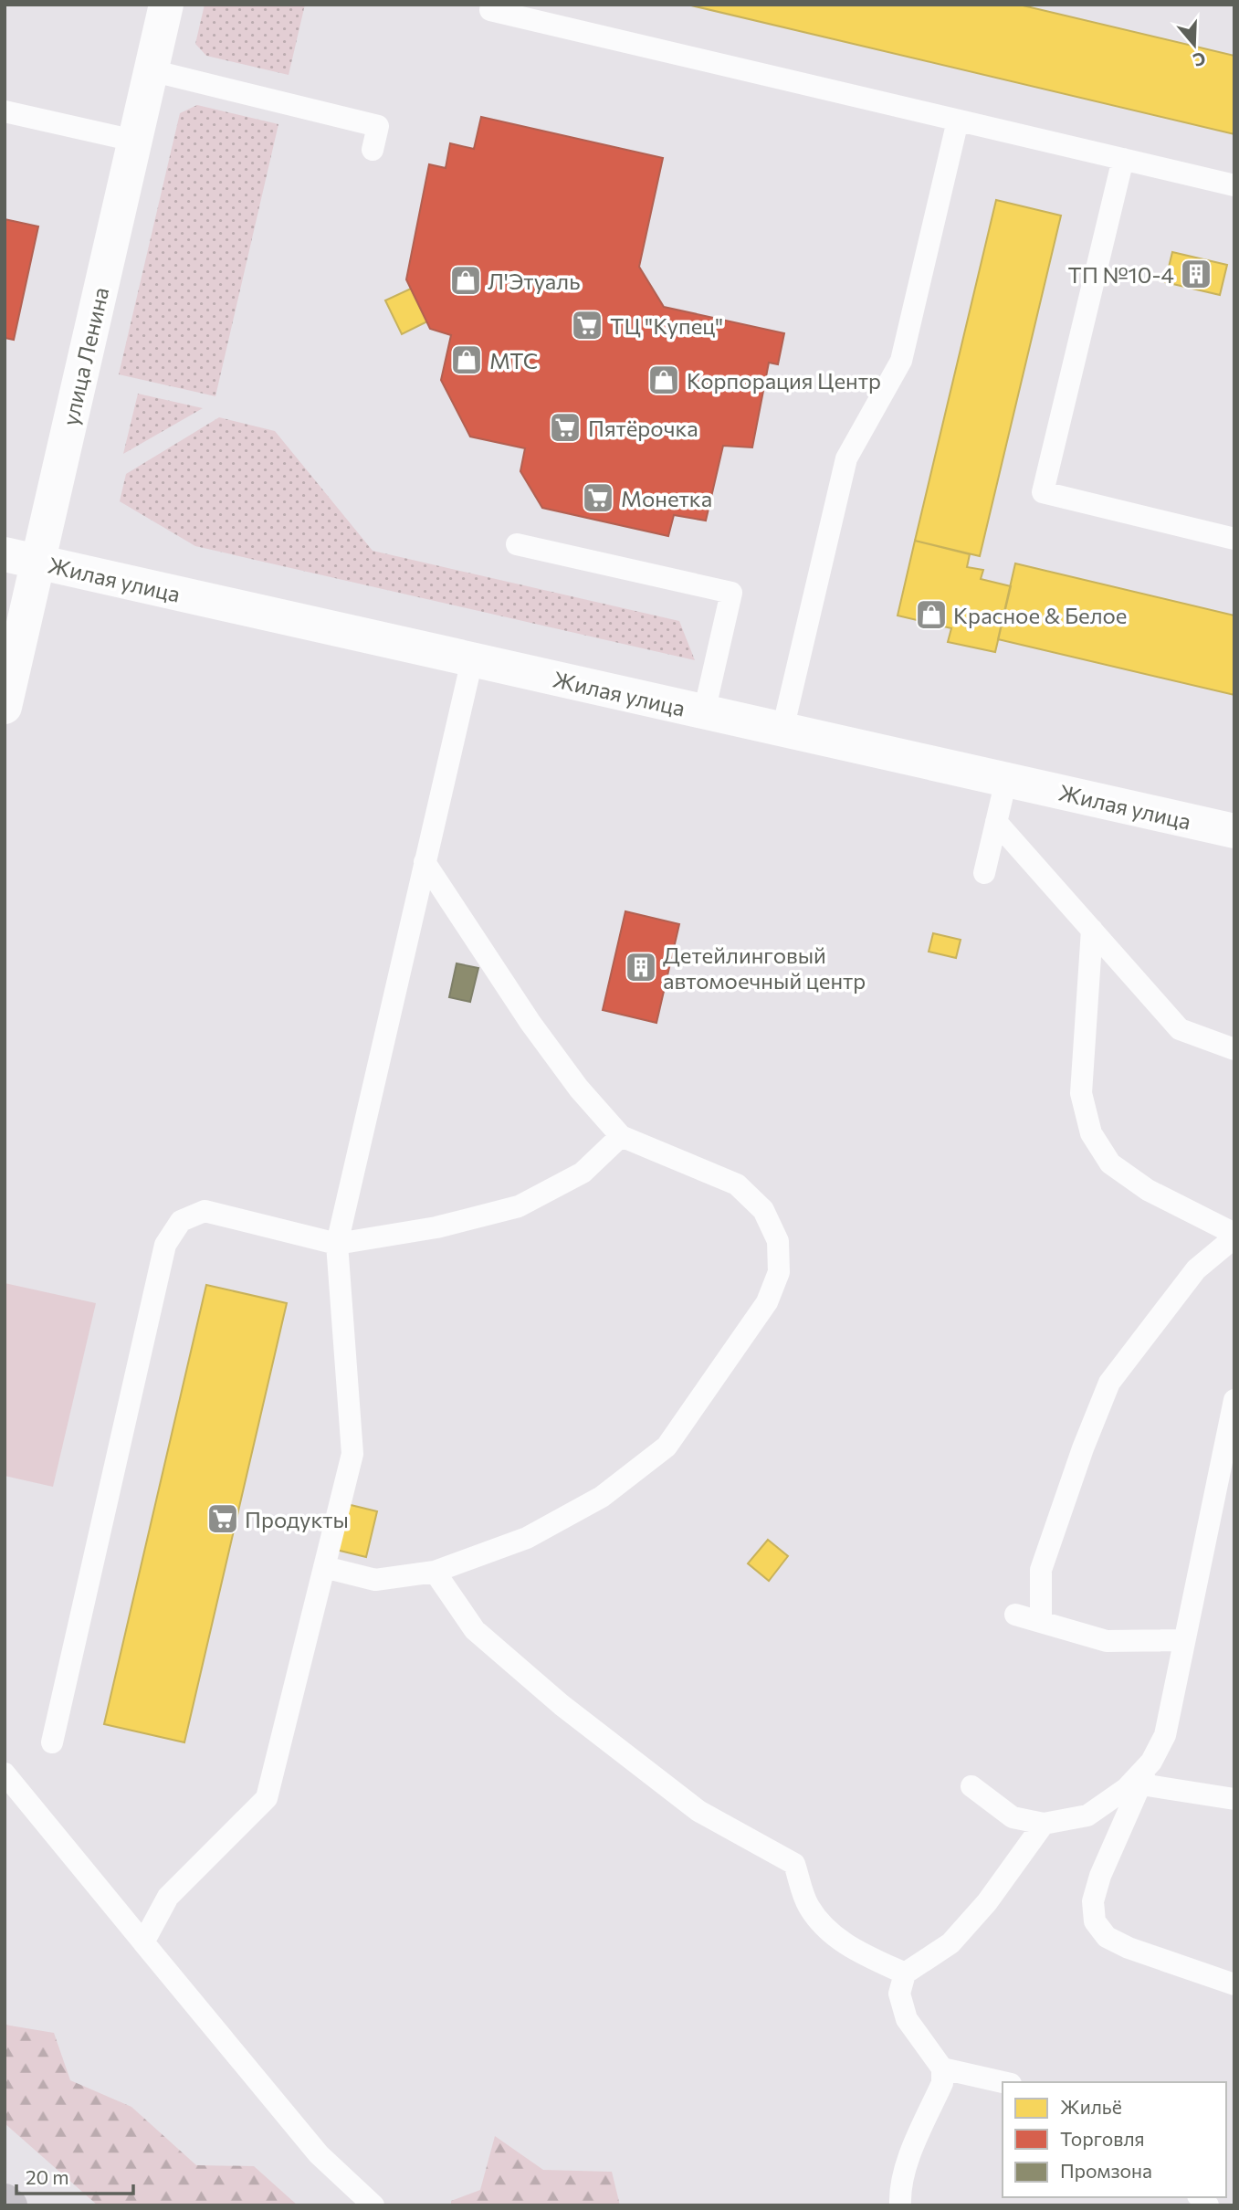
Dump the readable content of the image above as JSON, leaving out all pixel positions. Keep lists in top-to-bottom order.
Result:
{
  "streets": {
    "main road": ["улица Ленина", "Жилая улица"]
  },
  "crossings": [
    ["улица Ленина", "Жилая улица"]
  ],
  "places": {
    "building": ["ТП №10-4", "Детейлинговый автомоечный центр"],
    "shop": [
      "Л'Этуаль",
      "МТС",
      "Корпорация Центр",
      "Красное & Белое"
    ],
    "supermarket": [
      "ТЦ \"Купец\"",
      "Пятёрочка",
      "Монетка",
      "Продукты"
    ]
  },
  "legend": ["Жильё", "Торговля", "Промзона"],
  "scale_bar": "20 m",
  "north": "bottom"
}
